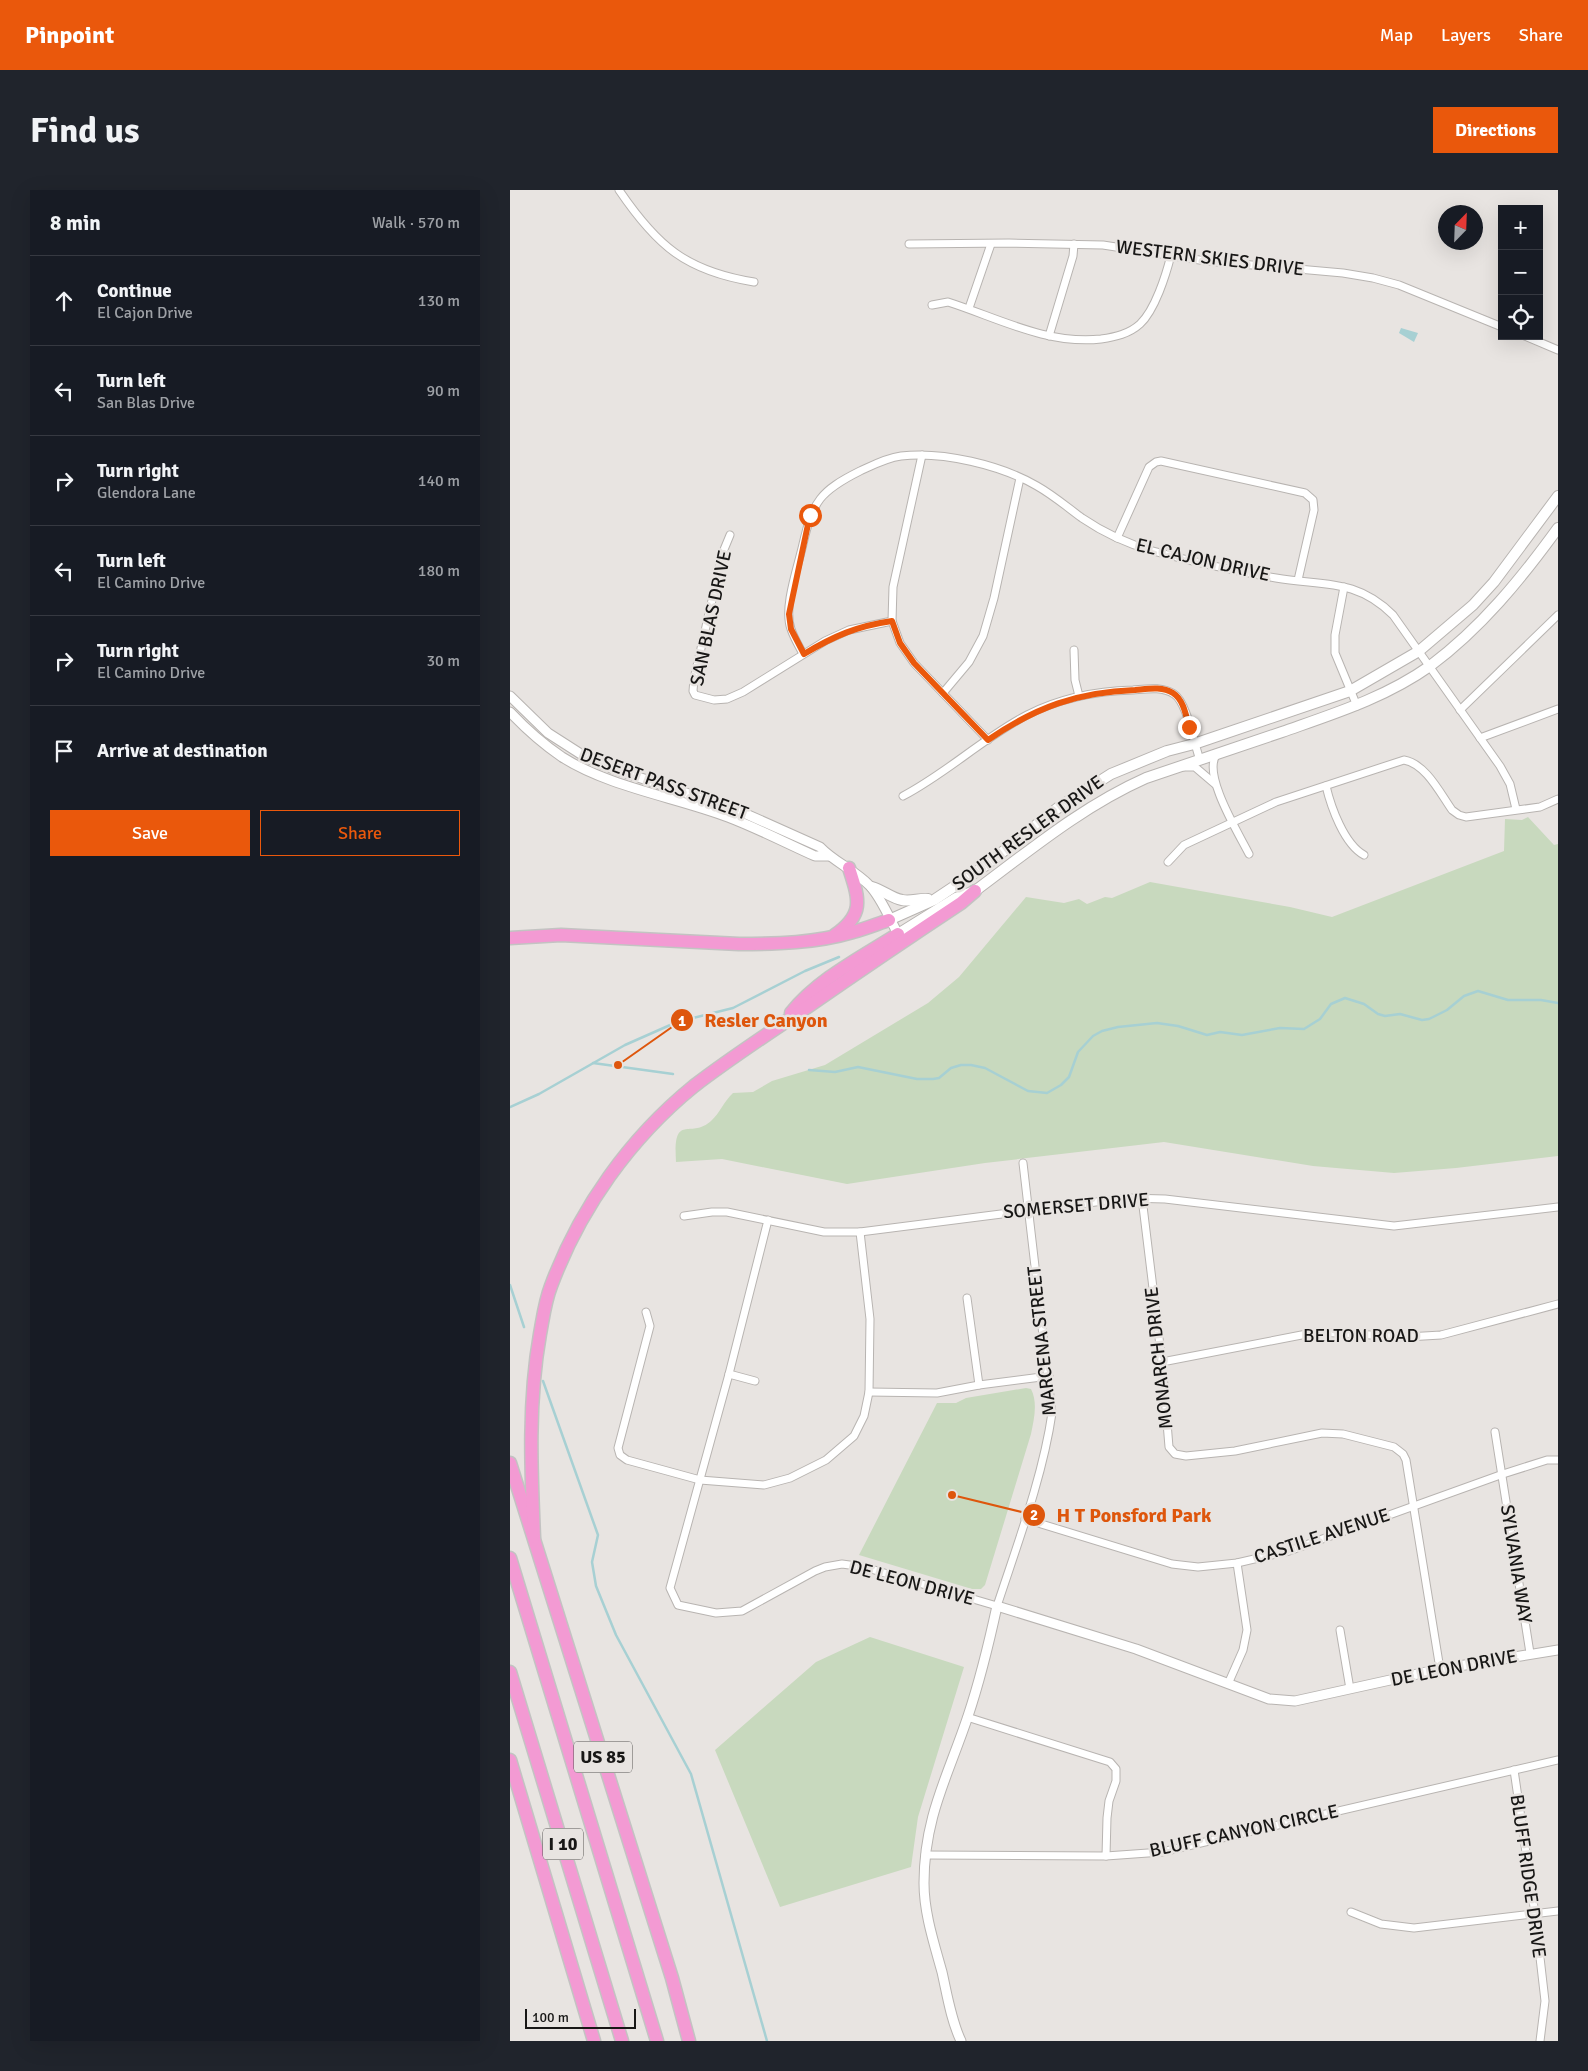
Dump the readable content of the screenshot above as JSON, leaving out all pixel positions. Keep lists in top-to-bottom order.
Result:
{
  "streets": {
    "highway": ["US 85", "I 10"],
    "main road": ["SOUTH RESLER DRIVE"],
    "street": [
      "WESTERN SKIES DRIVE",
      "EL CAJON DRIVE",
      "SAN BLAS DRIVE",
      "DESERT PASS STREET",
      "SOMERSET DRIVE",
      "BELTON ROAD",
      "MARCENA STREET",
      "MONARCH DRIVE",
      "CASTILE AVENUE",
      "SYLVANIA WAY",
      "DE LEON DRIVE",
      "BLUFF CANYON CIRCLE",
      "BLUFF RIDGE DRIVE"
    ]
  },
  "crossings": [
    ["EL CAJON DRIVE", "SAN BLAS DRIVE"],
    ["EL CAJON DRIVE", "SOUTH RESLER DRIVE"],
    ["DESERT PASS STREET", "SOUTH RESLER DRIVE"],
    ["SOMERSET DRIVE", "MARCENA STREET"],
    ["SOMERSET DRIVE", "MONARCH DRIVE"],
    ["SOMERSET DRIVE", "DE LEON DRIVE"],
    ["BELTON ROAD", "MONARCH DRIVE"],
    ["MARCENA STREET", "CASTILE AVENUE"],
    ["MARCENA STREET", "DE LEON DRIVE"],
    ["MARCENA STREET", "BLUFF CANYON CIRCLE"],
    ["MONARCH DRIVE", "CASTILE AVENUE"],
    ["MONARCH DRIVE", "DE LEON DRIVE"],
    ["CASTILE AVENUE", "SYLVANIA WAY"],
    ["SYLVANIA WAY", "DE LEON DRIVE"],
    ["BLUFF CANYON CIRCLE", "BLUFF RIDGE DRIVE"]
  ],
  "places": ["Resler Canyon", "H T Ponsford Park"],
  "scale_bar": "100 m",
  "north": "top right",
  "page": {
    "header": "Pinpoint",
    "nav": ["Map", "Layers", "Share"],
    "buttons": [
      "Directions",
      ["Save", "Share"]
    ],
    "title": "Find us",
    "heading": ["8 min", "Walk · 570 m"],
    "map_buttons": ["+", "−"],
    "list": [
      ["Continue", "El Cajon Drive", "130 m"],
      ["Turn left", "San Blas Drive", "90 m"],
      ["Turn right", "Glendora Lane", "140 m"],
      ["Turn left", "El Camino Drive", "180 m"],
      ["Turn right", "El Camino Drive", "30 m"],
      "Arrive at destination"
    ],
    "scale": "100 m"
  }
}
